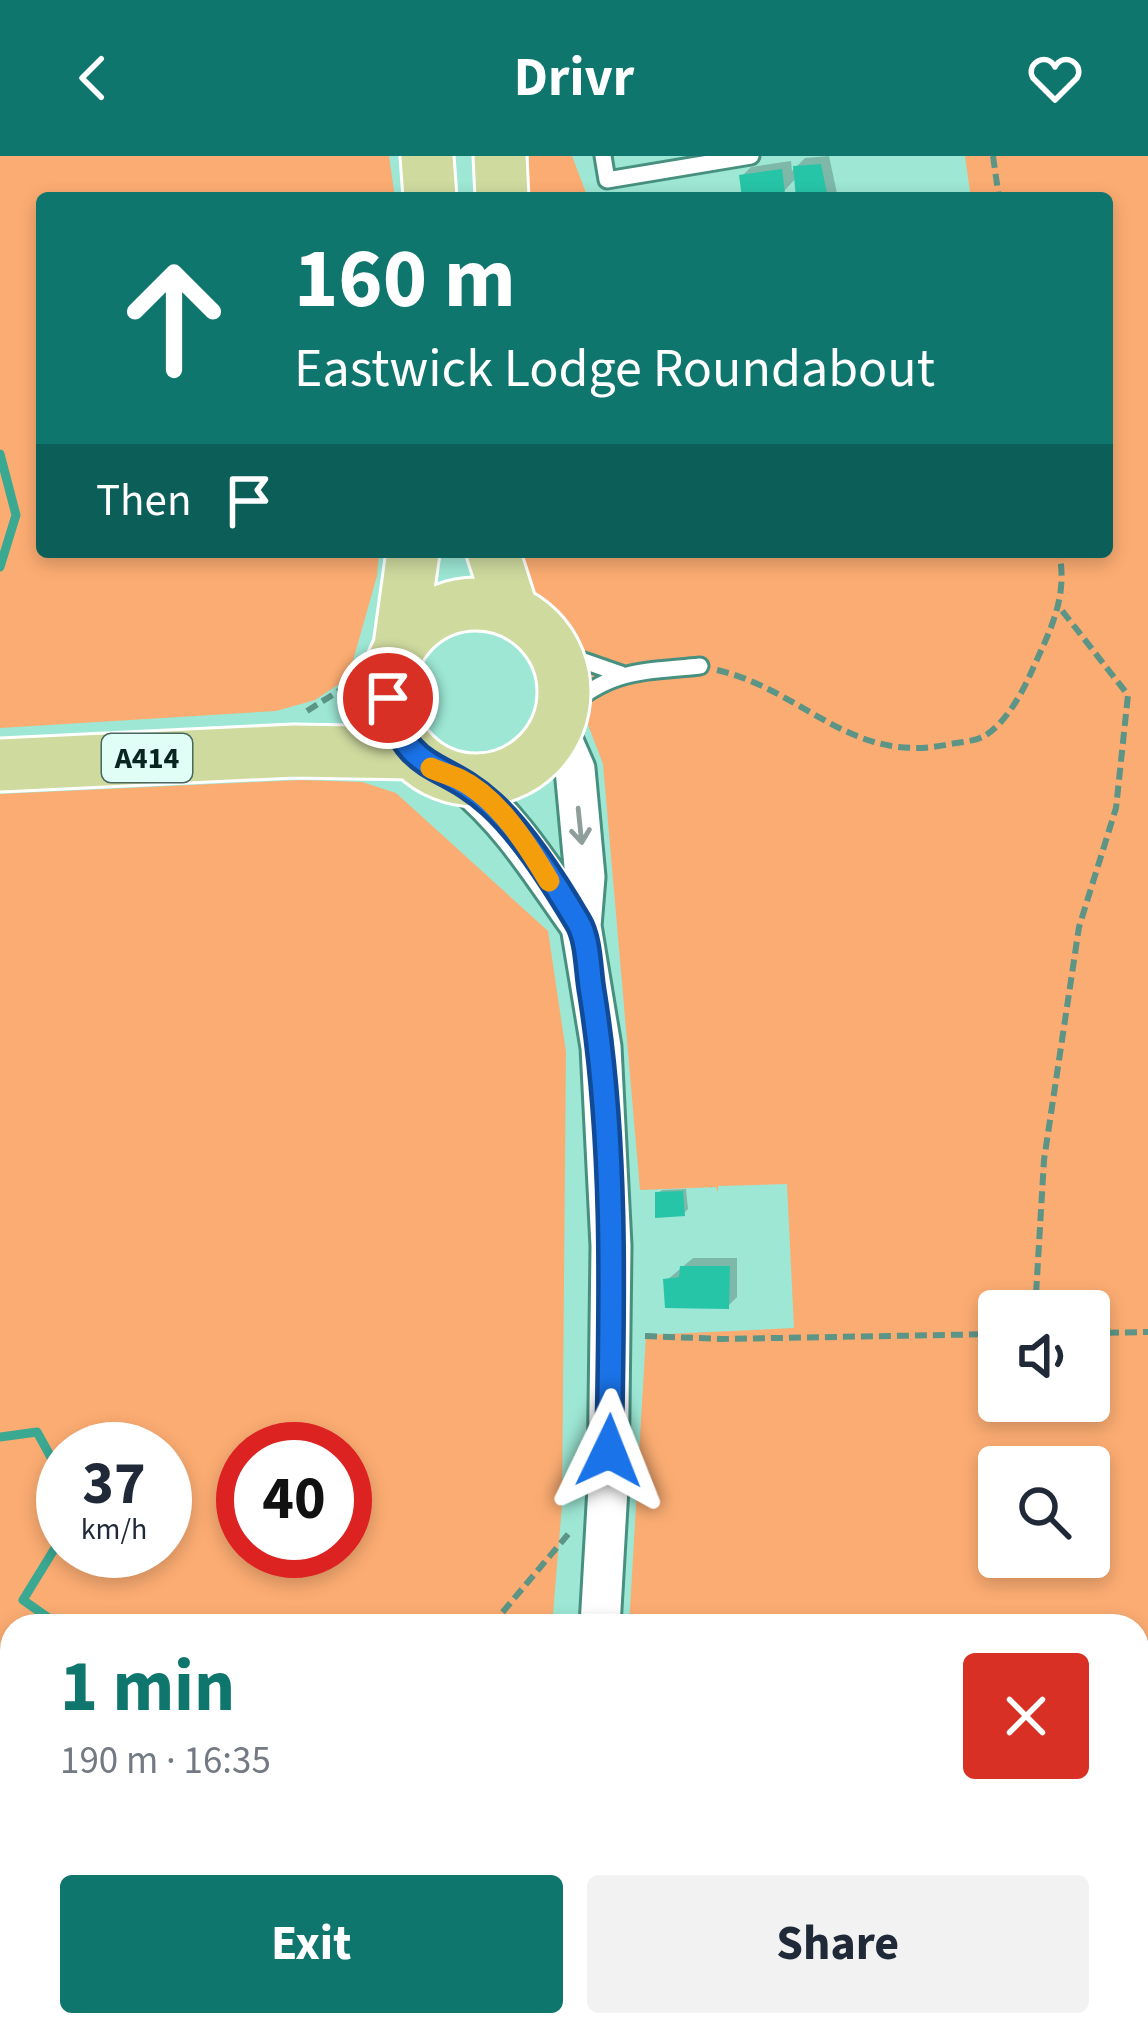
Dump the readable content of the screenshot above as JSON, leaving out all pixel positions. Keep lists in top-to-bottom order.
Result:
{
  "streets": {
    "highway": ["A414"]
  },
  "page": {
    "header": "Drivr",
    "turn": ["160 m", "Eastwick Lodge Roundabout"],
    "then": "Then",
    "speed": "37 km/h",
    "limit": "40",
    "heading": ["1 min", "190 m · 16:35"],
    "buttons": ["Exit", "Share"]
  }
}
